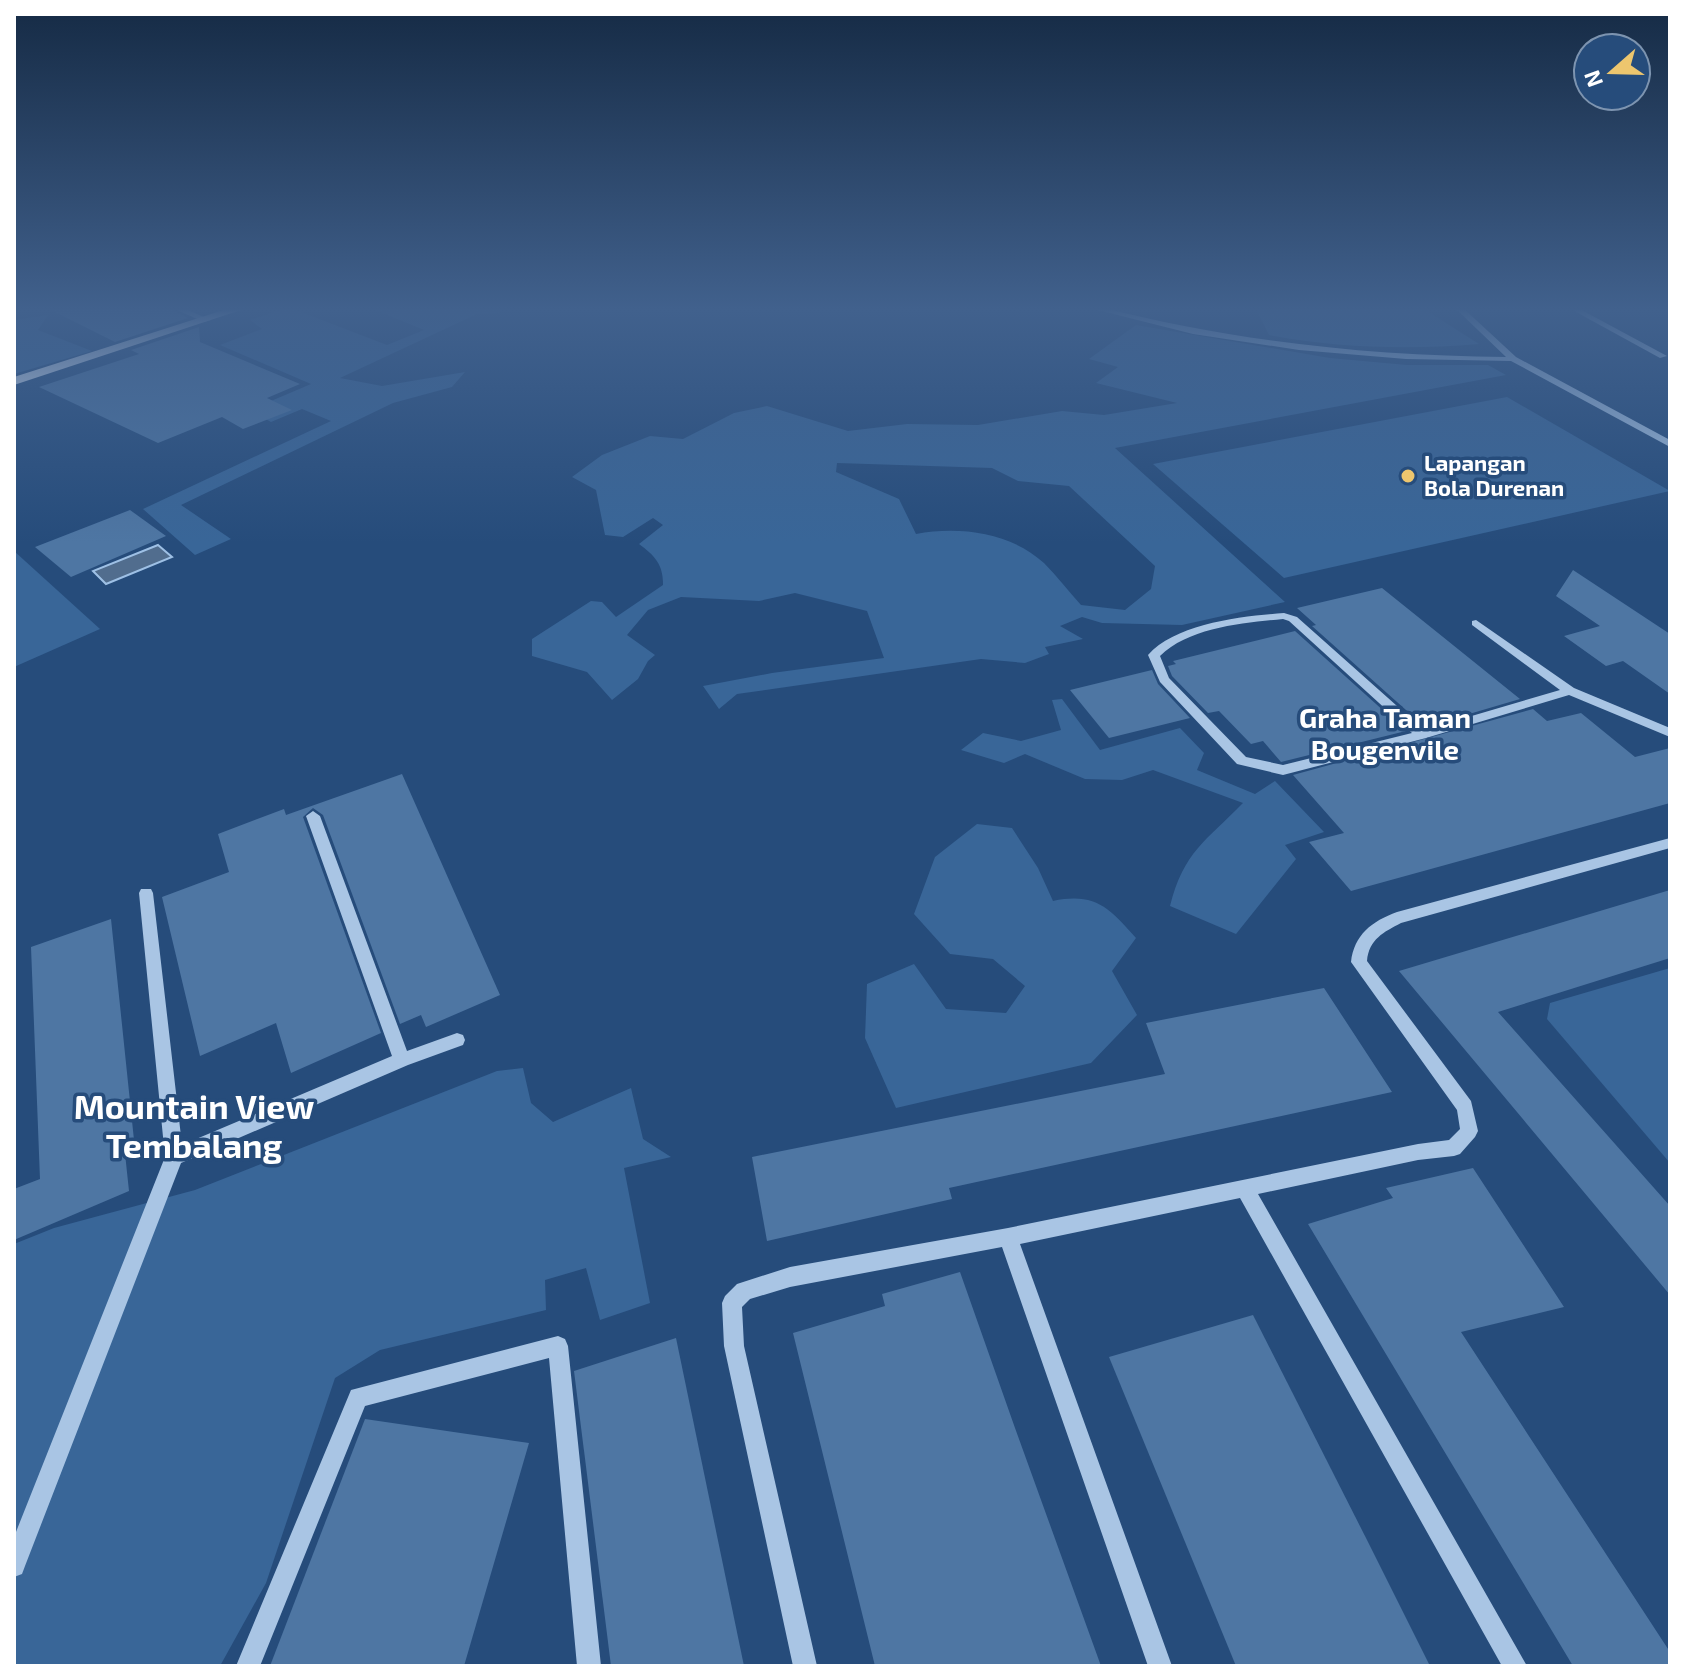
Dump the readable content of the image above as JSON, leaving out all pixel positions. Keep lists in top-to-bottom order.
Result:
{
  "districts": ["Graha Taman Bougenvile", "Mountain View Tembalang"],
  "places": ["Lapangan Bola Durenan"],
  "north": "left"
}
